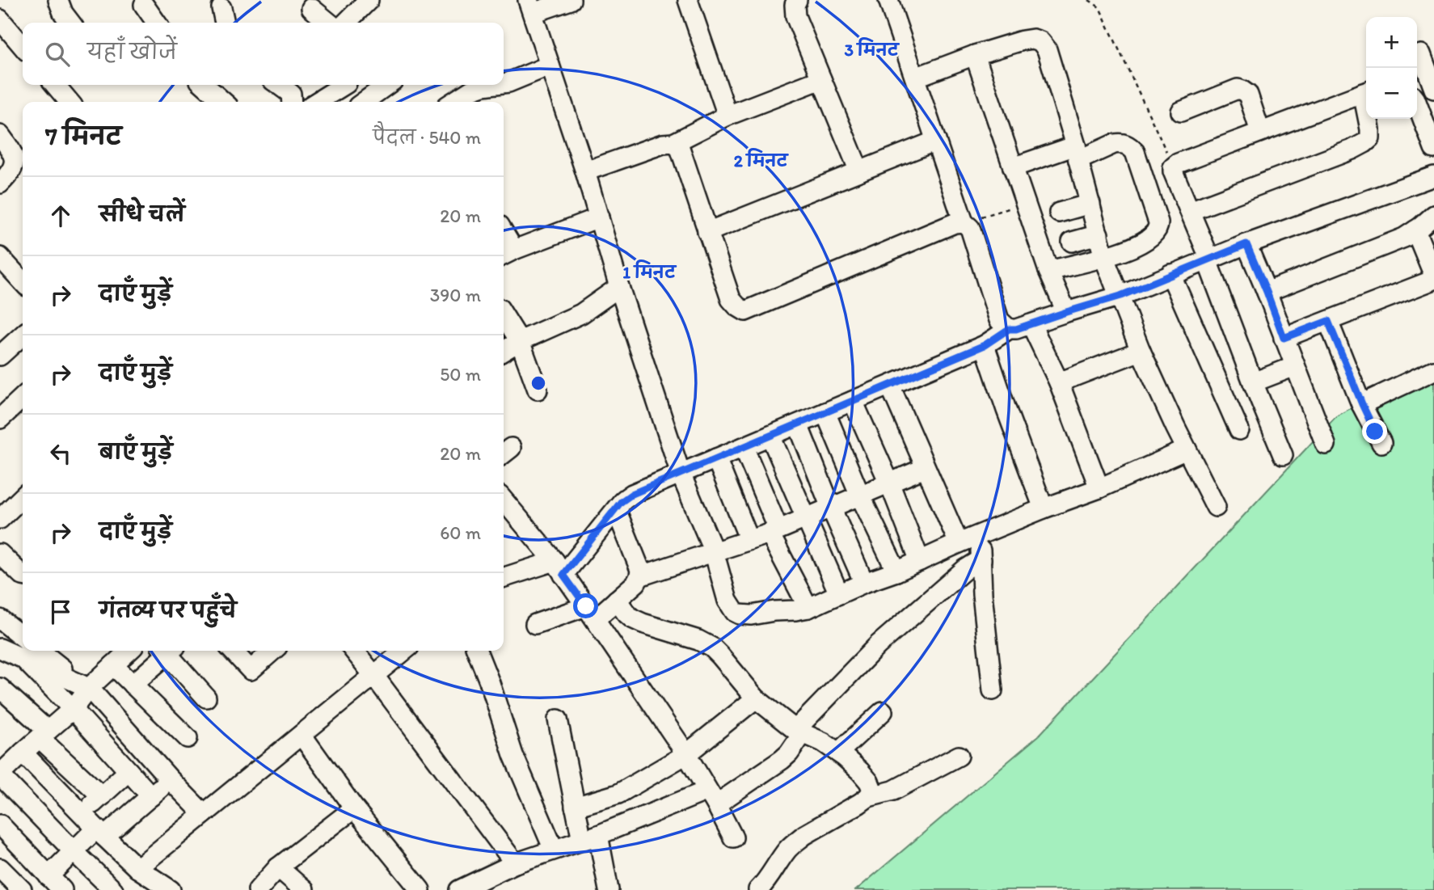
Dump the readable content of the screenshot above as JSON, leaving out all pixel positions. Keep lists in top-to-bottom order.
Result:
{
  "page": {
    "map_buttons": ["+", "−"],
    "search": "यहाँ खोजें",
    "heading": ["7 मिनट", "पैदल · 540 m"],
    "list": [
      ["सीधे चलें", "20 m"],
      ["दाएँ मुड़ें", "390 m"],
      ["दाएँ मुड़ें", "50 m"],
      ["बाएँ मुड़ें", "20 m"],
      ["दाएँ मुड़ें", "60 m"],
      "गंतव्य पर पहुँचे"
    ]
  },
  "rings": ["3 मिनट", "2 मिनट", "1 मिनट"]
}
